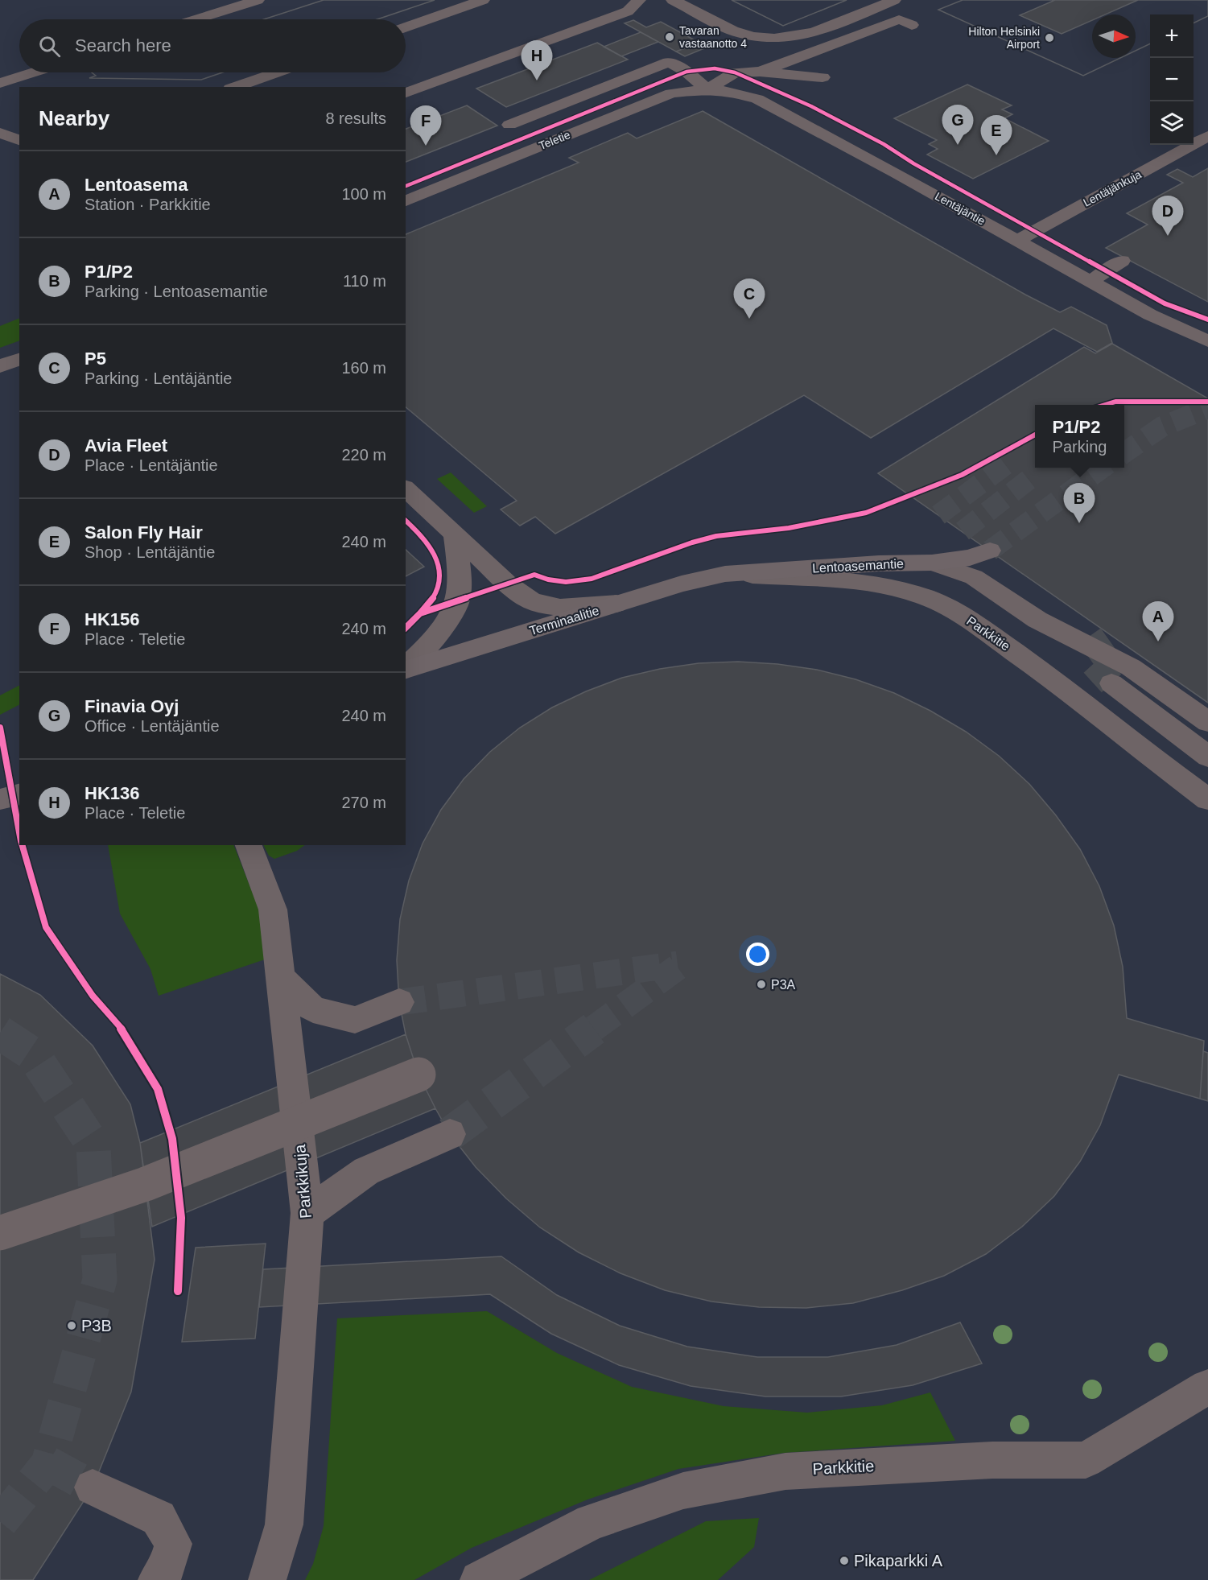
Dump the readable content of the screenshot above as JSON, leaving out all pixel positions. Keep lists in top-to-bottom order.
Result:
{
  "streets": {
    "main road": ["Lentoasemantie", "Terminaalitie"],
    "street": [
      "Teletie",
      "Lentäjänkuja",
      "Lentäjäntie",
      "Parkkitie",
      "Parkkikuja"
    ]
  },
  "crossings": [
    ["Teletie", "Lentäjäntie"],
    ["Lentäjänkuja", "Lentäjäntie"],
    ["Lentoasemantie", "Terminaalitie"],
    ["Lentoasemantie", "Parkkitie"],
    ["Terminaalitie", "Parkkitie"]
  ],
  "places": [
    "Tavaran vastaanotto 4",
    "Hilton Helsinki Airport",
    "P3A",
    "P3B",
    "Pikaparkki A"
  ],
  "north": "right",
  "page": {
    "map_buttons": ["+", "−"],
    "search": "Search here",
    "pins": [
      "H",
      "G",
      "F",
      "E",
      "D",
      "C",
      "B",
      "A"
    ],
    "heading": ["Nearby", "8 results"],
    "list": [
      {
        "mark": "A",
        "name": "Lentoasema",
        "note": "Station · Parkkitie",
        "value": "100 m"
      },
      {
        "mark": "B",
        "name": "P1/P2",
        "note": "Parking · Lentoasemantie",
        "value": "110 m"
      },
      {
        "mark": "C",
        "name": "P5",
        "note": "Parking · Lentäjäntie",
        "value": "160 m"
      },
      {
        "mark": "D",
        "name": "Avia Fleet",
        "note": "Place · Lentäjäntie",
        "value": "220 m"
      },
      {
        "mark": "E",
        "name": "Salon Fly Hair",
        "note": "Shop · Lentäjäntie",
        "value": "240 m"
      },
      {
        "mark": "F",
        "name": "HK156",
        "note": "Place · Teletie",
        "value": "240 m"
      },
      {
        "mark": "G",
        "name": "Finavia Oyj",
        "note": "Office · Lentäjäntie",
        "value": "240 m"
      },
      {
        "mark": "H",
        "name": "HK136",
        "note": "Place · Teletie",
        "value": "270 m"
      }
    ],
    "popup": ["P1/P2", "Parking"]
  }
}
